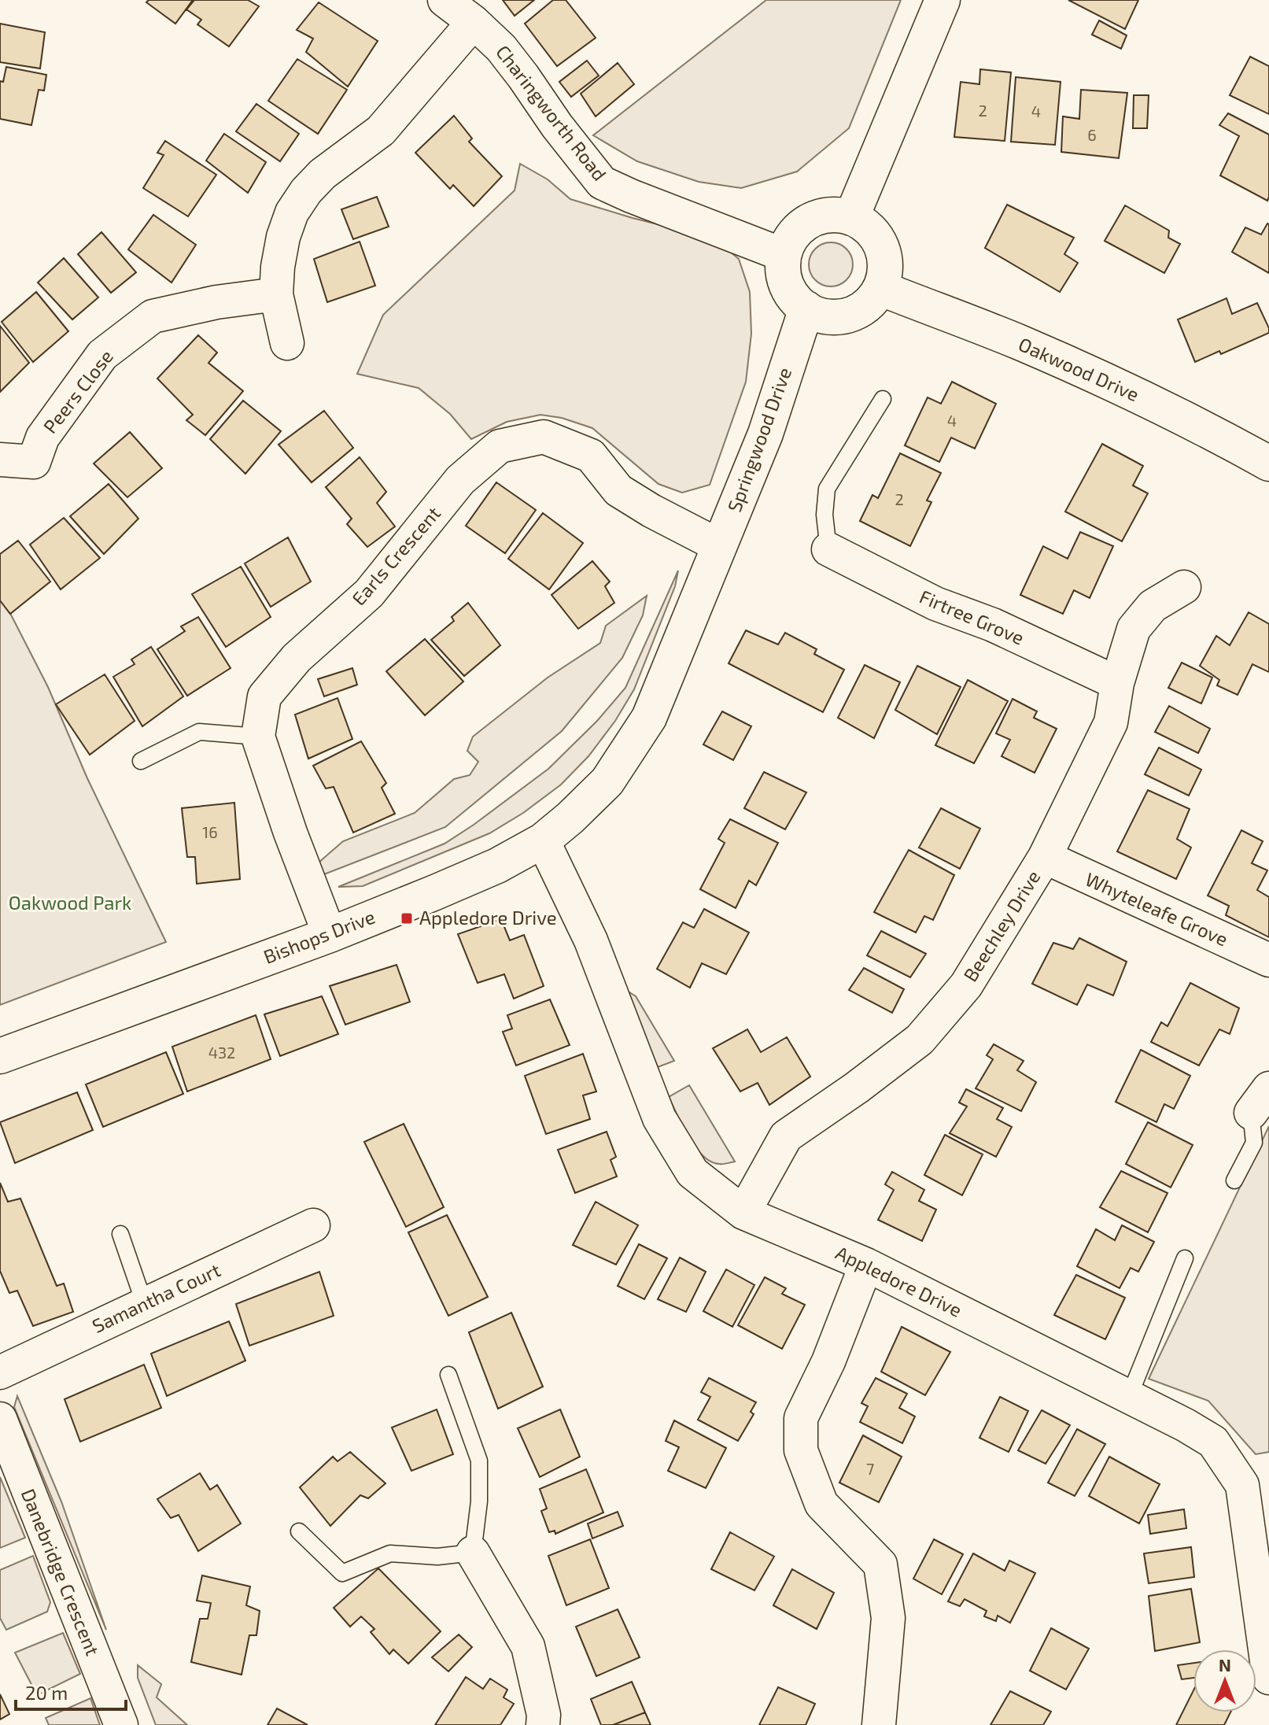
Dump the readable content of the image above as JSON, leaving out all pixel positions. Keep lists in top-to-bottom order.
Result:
{
  "streets": {
    "street": [
      "Charingworth Road",
      "Oakwood Drive",
      "Peers Close",
      "Springwood Drive",
      "Earls Crescent",
      "Firtree Grove",
      "Whyteleafe Grove",
      "Beechley Drive",
      "Bishops Drive",
      "Appledore Drive",
      "Samantha Court",
      "Danebridge Crescent"
    ]
  },
  "crossings": [
    ["Charingworth Road", "Oakwood Drive"],
    ["Charingworth Road", "Springwood Drive"],
    ["Oakwood Drive", "Springwood Drive"],
    ["Springwood Drive", "Earls Crescent"],
    ["Springwood Drive", "Bishops Drive"],
    ["Earls Crescent", "Bishops Drive"],
    ["Firtree Grove", "Beechley Drive"],
    ["Whyteleafe Grove", "Beechley Drive"],
    ["Beechley Drive", "Appledore Drive"],
    ["Bishops Drive", "Appledore Drive"]
  ],
  "parks": ["Oakwood Park"],
  "places": {
    "transit": ["Appledore Drive"]
  },
  "house_numbers": [
    "2",
    "4",
    "6",
    "4",
    "2",
    "16",
    "432",
    "7"
  ],
  "scale_bar": "20 m",
  "north": "top"
}
